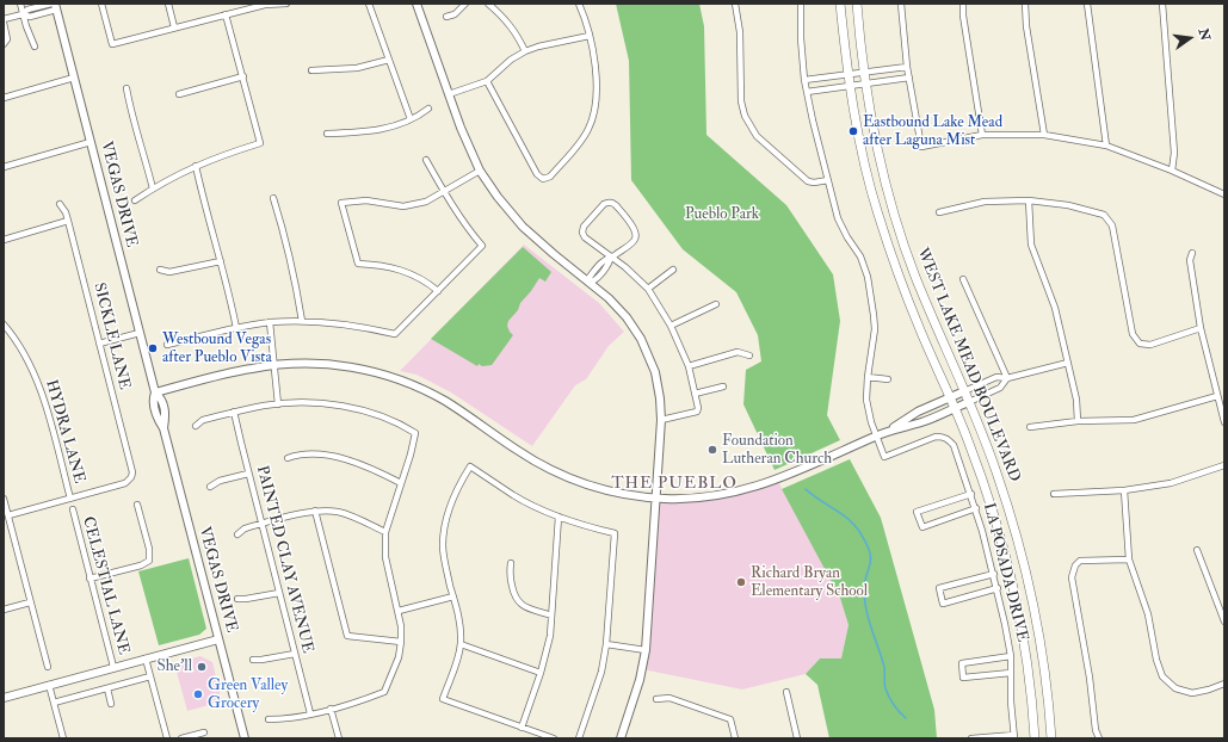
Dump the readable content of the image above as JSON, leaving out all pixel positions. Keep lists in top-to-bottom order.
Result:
{
  "streets": {
    "main road": ["WEST LAKE MEAD BOULEVARD"],
    "street": [
      "VEGAS DRIVE",
      "SICKLE LANE",
      "HYDRA LANE",
      "PAINTED CLAY AVENUE",
      "LA POSADA DRIVE",
      "CELESTIAL LANE"
    ]
  },
  "crossings": [
    ["SICKLE LANE", "HYDRA LANE"]
  ],
  "districts": ["THE PUEBLO"],
  "parks": ["Pueblo Park"],
  "places": [
    "Eastbound Lake Mead after Laguna Mist",
    "Westbound Vegas after Pueblo Vista",
    "Foundation Lutheran Church",
    "Richard Bryan Elementary School",
    "She’ll",
    "Green Valley Grocery"
  ],
  "north": "right"
}
